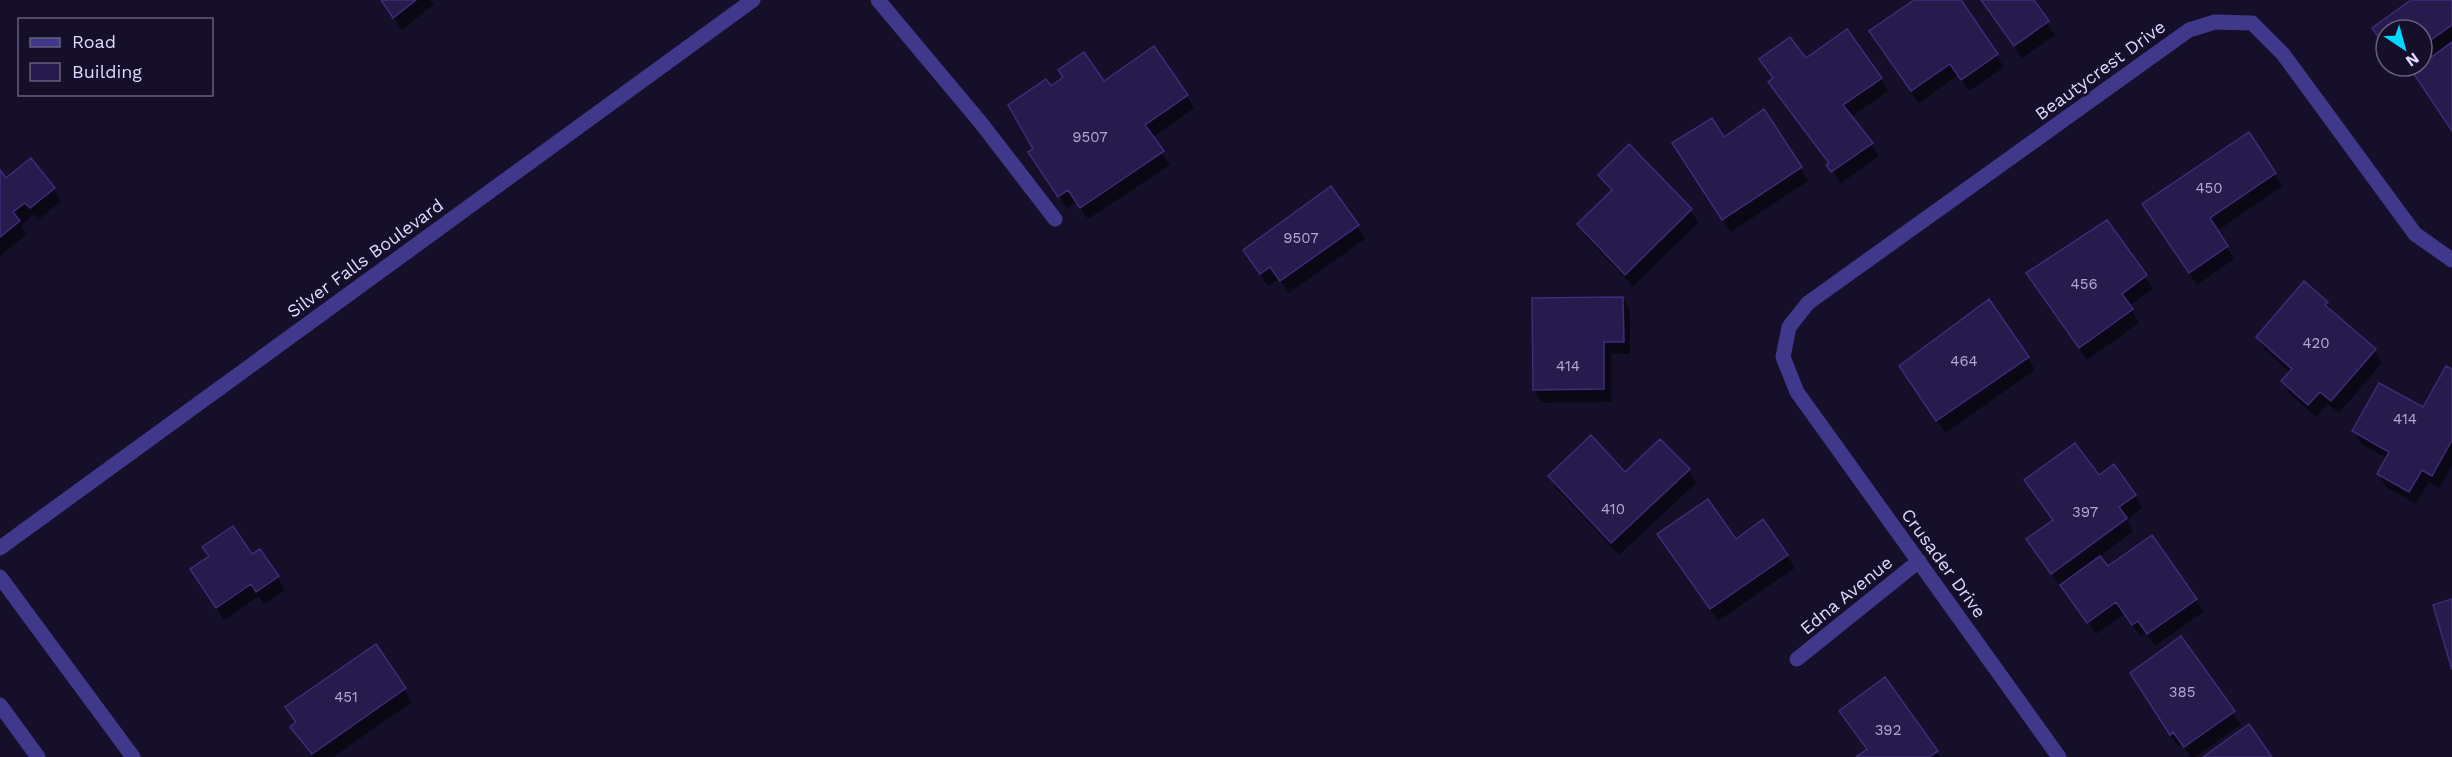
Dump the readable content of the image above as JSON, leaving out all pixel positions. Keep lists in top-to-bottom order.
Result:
{
  "streets": {
    "street": [
      "Beautycrest Drive",
      "Silver Falls Boulevard",
      "Crusader Drive",
      "Edna Avenue"
    ]
  },
  "crossings": [
    ["Beautycrest Drive", "Crusader Drive"],
    ["Crusader Drive", "Edna Avenue"]
  ],
  "house_numbers": [
    "9507",
    "450",
    "9507",
    "456",
    "420",
    "464",
    "414",
    "414",
    "410",
    "397",
    "385",
    "451",
    "392"
  ],
  "legend": ["Road", "Building"],
  "north": "bottom right"
}
